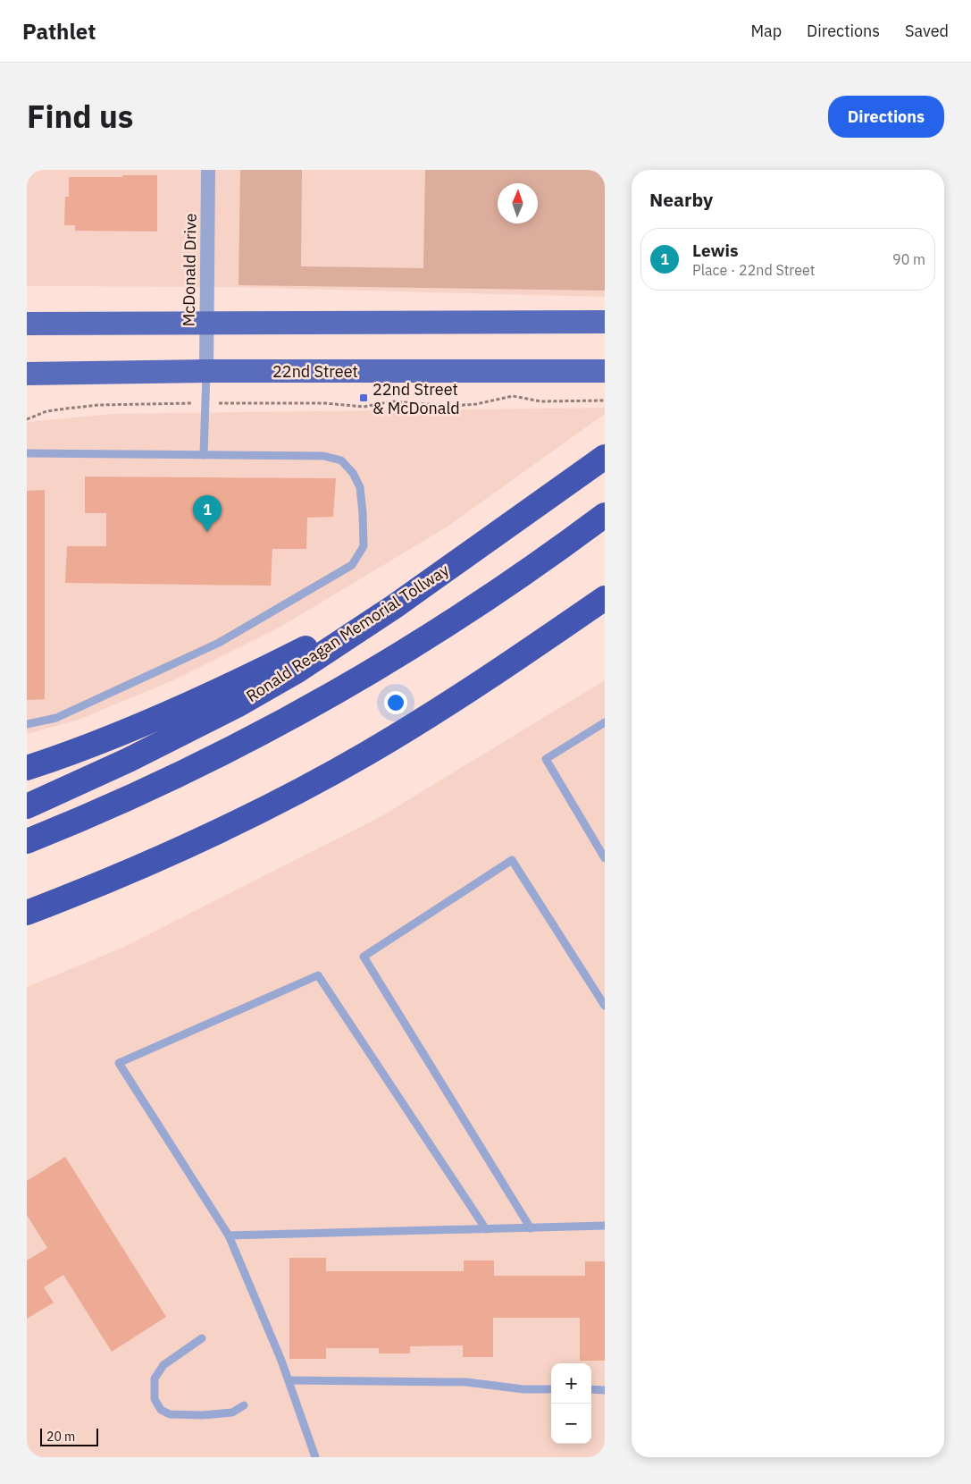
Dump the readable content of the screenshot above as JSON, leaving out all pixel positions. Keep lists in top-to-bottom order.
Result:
{
  "streets": {
    "highway": ["Ronald Reagan Memorial Tollway"],
    "main road": ["22nd Street"],
    "street": ["McDonald Drive"]
  },
  "crossings": [
    ["McDonald Drive", "22nd Street"]
  ],
  "places": {
    "transit": ["22nd Street & McDonald"]
  },
  "scale_bar": "20 m",
  "north": "top",
  "page": {
    "header": "Pathlet",
    "nav": ["Map", "Directions", "Saved"],
    "title": "Find us",
    "buttons": "Directions",
    "heading": "Nearby",
    "list": [
      {
        "mark": "1",
        "name": "Lewis",
        "note": "Place · 22nd Street",
        "value": "90 m"
      }
    ],
    "pins": "1",
    "map_buttons": ["+", "−"],
    "scale": "20 m"
  }
}
